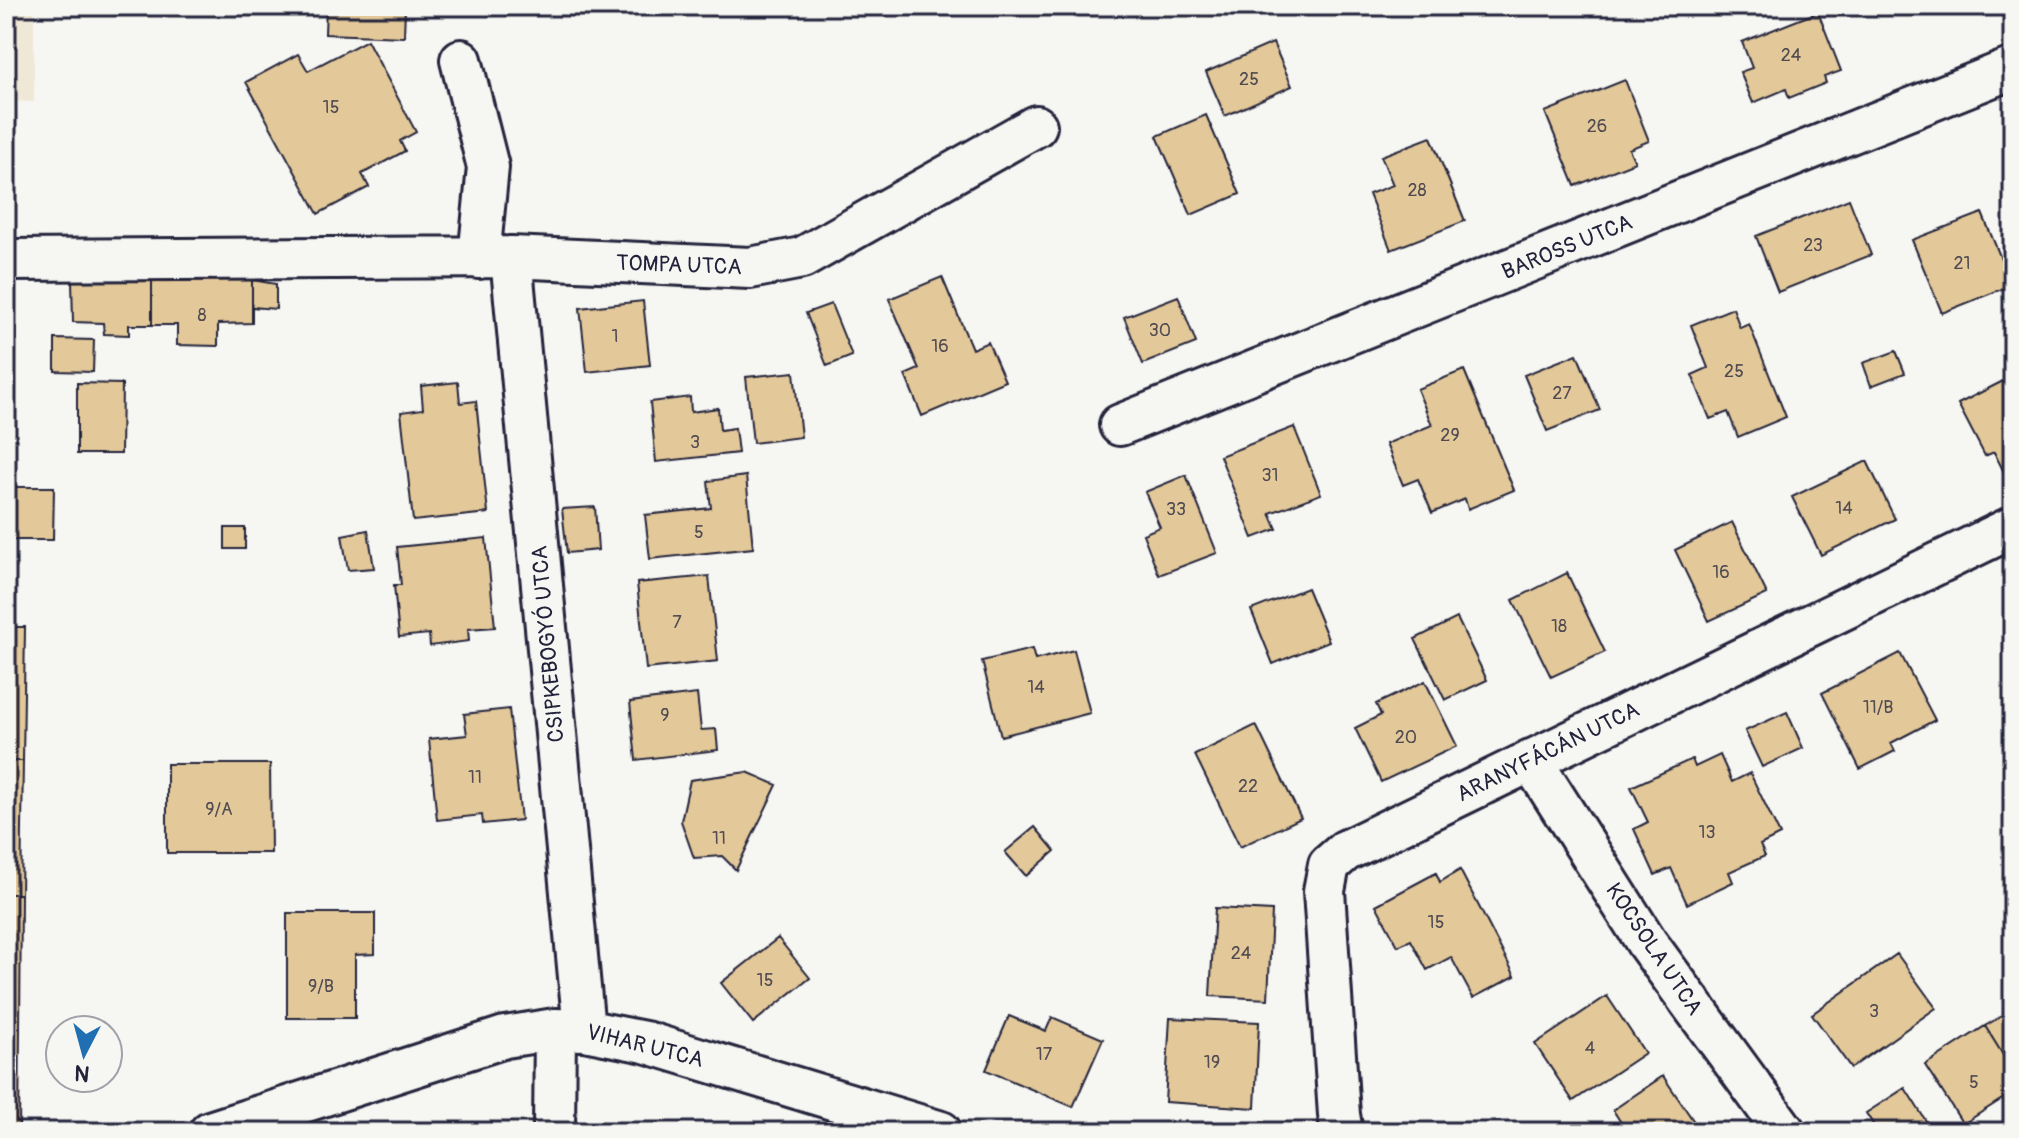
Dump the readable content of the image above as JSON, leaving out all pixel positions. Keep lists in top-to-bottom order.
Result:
{
  "streets": {
    "street": [
      "BAROSS UTCA",
      "TOMPA UTCA",
      "CSIPKEBOGYÓ UTCA",
      "ARANYFÁCÁN UTCA",
      "KOCSOLA UTCA",
      "VIHAR UTCA"
    ]
  },
  "crossings": [
    ["TOMPA UTCA", "CSIPKEBOGYÓ UTCA"],
    ["CSIPKEBOGYÓ UTCA", "VIHAR UTCA"],
    ["ARANYFÁCÁN UTCA", "KOCSOLA UTCA"]
  ],
  "house_numbers": [
    "24",
    "25",
    "15",
    "26",
    "28",
    "23",
    "21",
    "8",
    "30",
    "1",
    "16",
    "25",
    "27",
    "29",
    "3",
    "31",
    "14",
    "33",
    "5",
    "16",
    "7",
    "18",
    "14",
    "11/B",
    "9",
    "20",
    "11",
    "22",
    "9/A",
    "13",
    "11",
    "15",
    "24",
    "15",
    "9/B",
    "3",
    "4",
    "17",
    "19",
    "5"
  ],
  "north": "bottom"
}
